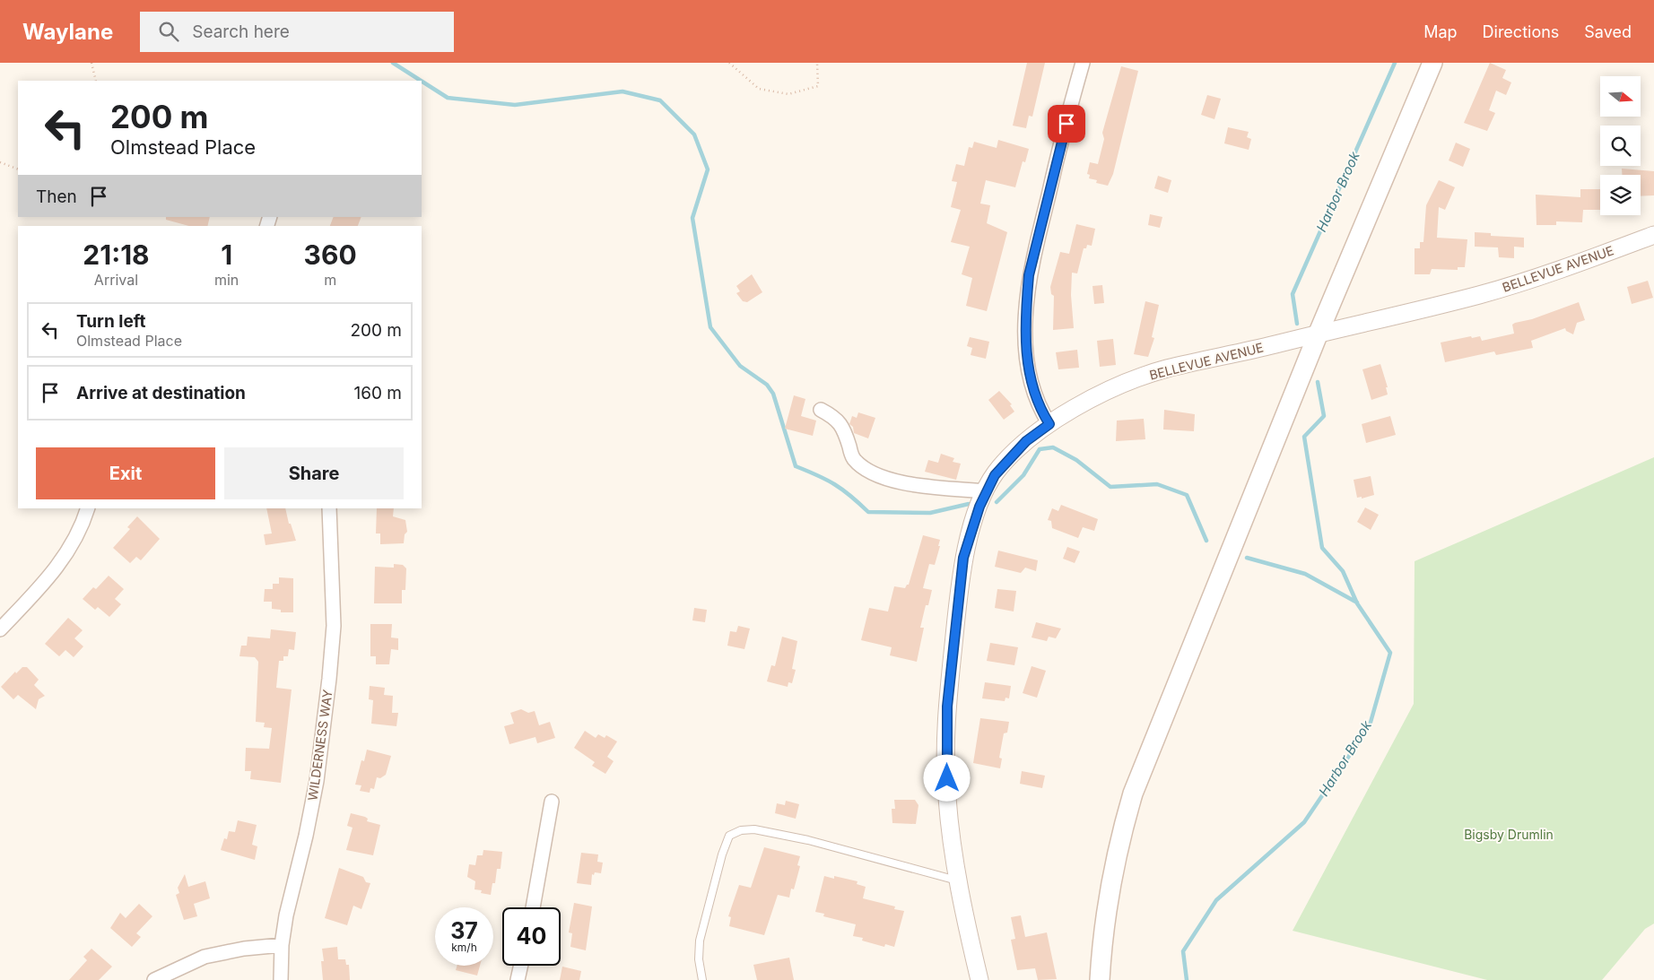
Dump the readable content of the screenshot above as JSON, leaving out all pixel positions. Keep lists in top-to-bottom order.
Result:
{
  "streets": {
    "street": ["BELLEVUE AVENUE", "WILDERNESS WAY"]
  },
  "water": ["Harbor Brook"],
  "parks": ["Bigsby Drumlin"],
  "north": "right",
  "page": {
    "header": "Waylane",
    "search": "Search here",
    "nav": ["Map", "Directions", "Saved"],
    "turn": ["200 m", "Olmstead Place"],
    "then": "Then",
    "eta": [
      "21:18",
      "Arrival",
      "1",
      "min",
      "360",
      "m"
    ],
    "list": [
      {
        "name": "Turn left",
        "note": "Olmstead Place",
        "value": "200 m"
      },
      {
        "name": "Arrive at destination",
        "value": "160 m"
      }
    ],
    "buttons": ["Exit", "Share"],
    "speed": "37 km/h",
    "limit": "40"
  }
}
